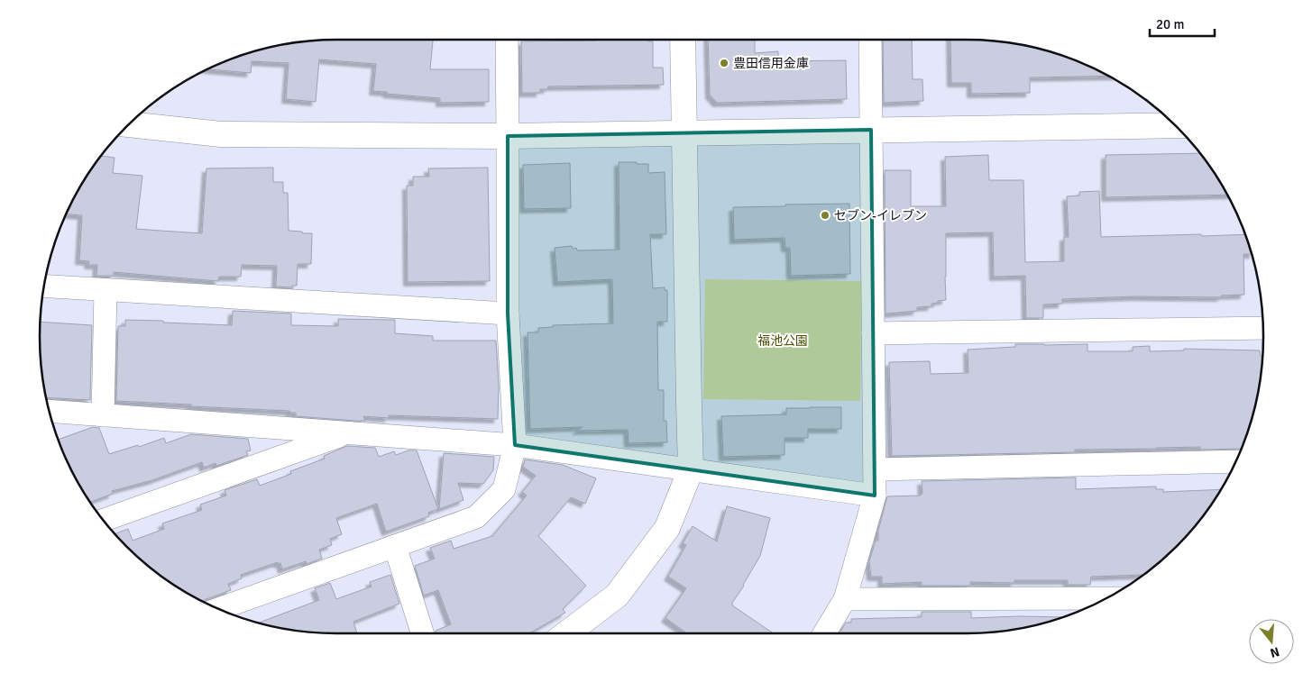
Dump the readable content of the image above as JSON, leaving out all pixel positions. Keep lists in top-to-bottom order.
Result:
{
  "parks": ["福池公園"],
  "places": ["豊田信用金庫", "セブン-イレブン"],
  "scale_bar": "20 m",
  "north": "bottom"
}
